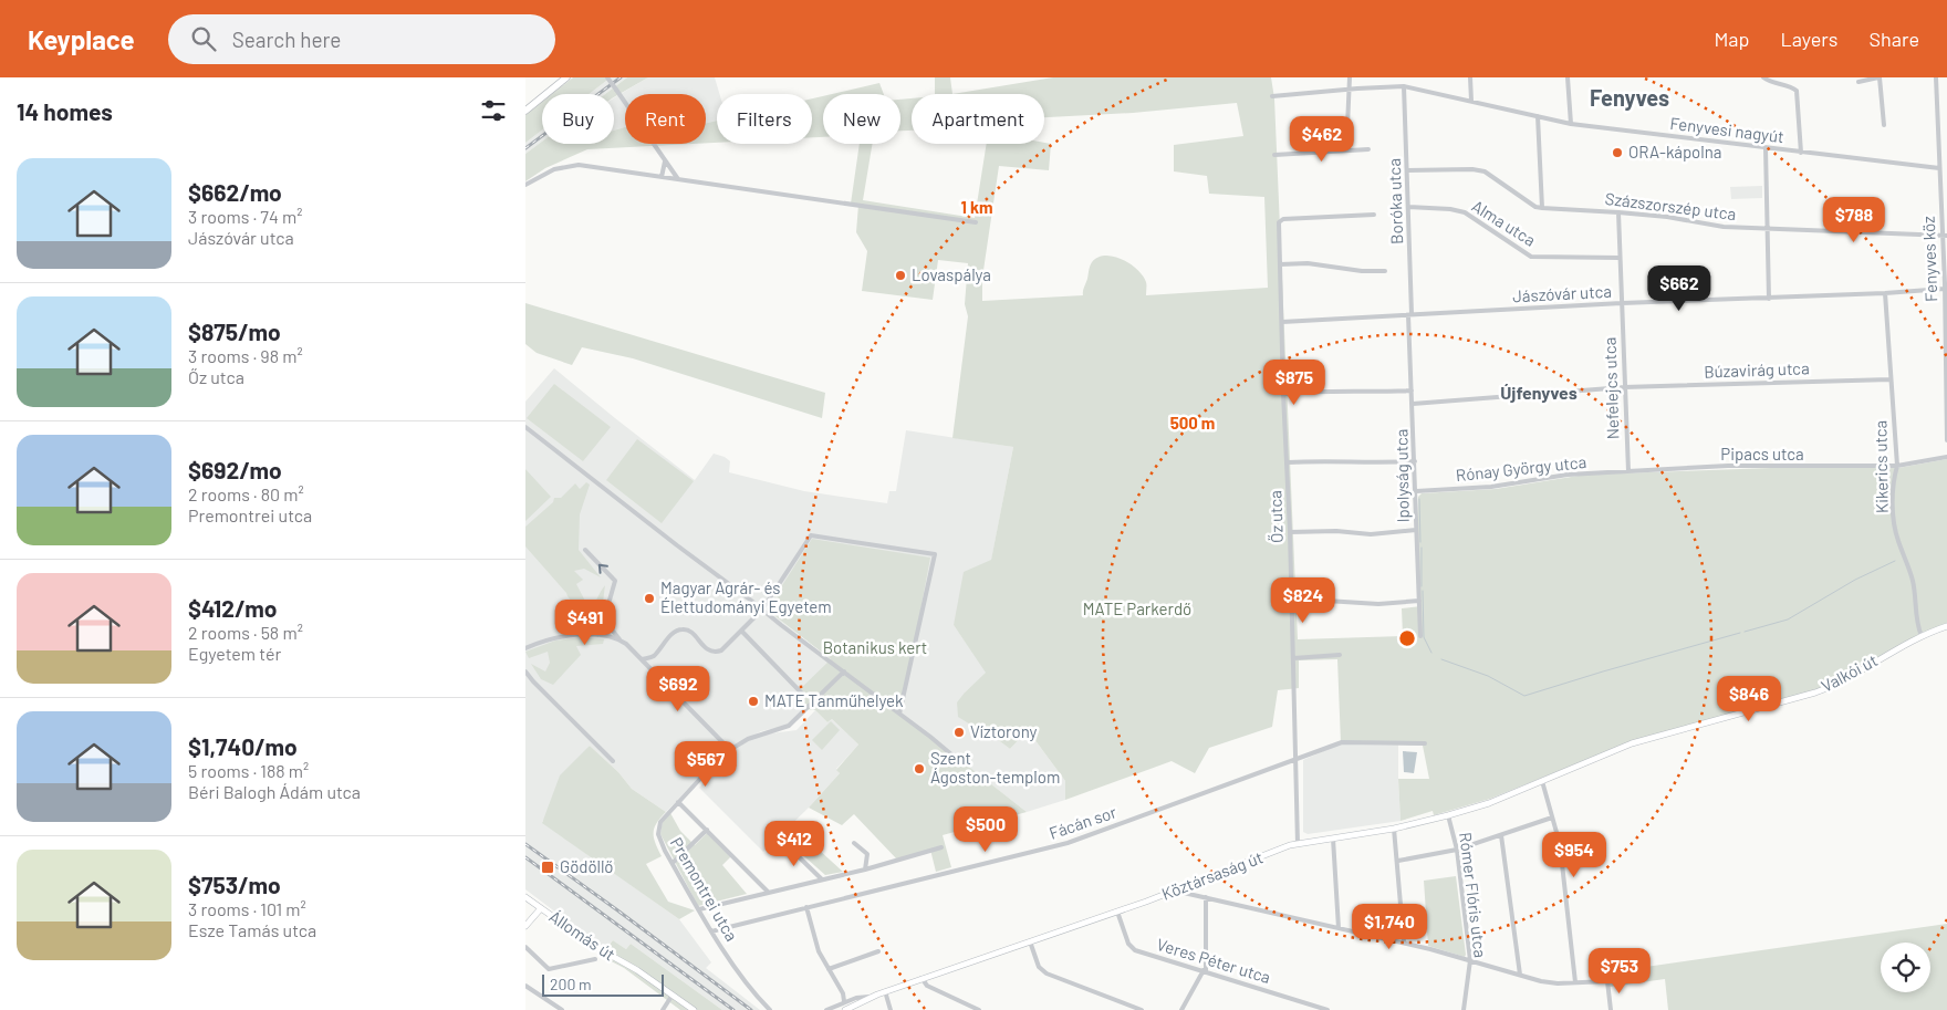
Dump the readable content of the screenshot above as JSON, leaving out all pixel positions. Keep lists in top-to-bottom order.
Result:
{
  "streets": {
    "main road": ["Valkói út", "Köztársaság út", "Állomás út"],
    "street": [
      "Fenyvesi nagyút",
      "Boróka utca",
      "Százszorszép utca",
      "Alma utca",
      "Fenyves köz",
      "Jászóvár utca",
      "Búzavirág utca",
      "Nefelejcs utca",
      "Pipacs utca",
      "Kikerics utca",
      "Rónay György utca",
      "Ipolyság utca",
      "Őz utca",
      "Fácán sor",
      "Premontrei utca",
      "Rómer Flóris utca",
      "Veres Péter utca"
    ]
  },
  "crossings": [
    ["Fenyvesi nagyút", "Boróka utca"],
    ["Fenyvesi nagyút", "Fenyves köz"],
    ["Boróka utca", "Százszorszép utca"],
    ["Boróka utca", "Alma utca"],
    ["Boróka utca", "Jászóvár utca"],
    ["Boróka utca", "Ipolyság utca"],
    ["Százszorszép utca", "Fenyves köz"],
    ["Százszorszép utca", "Nefelejcs utca"],
    ["Alma utca", "Nefelejcs utca"],
    ["Fenyves köz", "Jászóvár utca"],
    ["Jászóvár utca", "Nefelejcs utca"],
    ["Jászóvár utca", "Kikerics utca"],
    ["Jászóvár utca", "Ipolyság utca"],
    ["Jászóvár utca", "Őz utca"],
    ["Búzavirág utca", "Nefelejcs utca"],
    ["Búzavirág utca", "Kikerics utca"],
    ["Búzavirág utca", "Ipolyság utca"],
    ["Nefelejcs utca", "Pipacs utca"],
    ["Nefelejcs utca", "Rónay György utca"],
    ["Pipacs utca", "Kikerics utca"],
    ["Pipacs utca", "Rónay György utca"],
    ["Kikerics utca", "Valkói út"],
    ["Rónay György utca", "Ipolyság utca"],
    ["Őz utca", "Fácán sor"],
    ["Őz utca", "Köztársaság út"],
    ["Valkói út", "Köztársaság út"],
    ["Fácán sor", "Premontrei utca"],
    ["Köztársaság út", "Rómer Flóris utca"],
    ["Köztársaság út", "Veres Péter utca"]
  ],
  "districts": ["Fenyves", "Újfenyves"],
  "parks": ["MATE Parkerdő", "Botanikus kert"],
  "places": {
    "other": [
      "ORA-kápolna",
      "Lovaspálya",
      "Magyar Agrár- és Élettudományi Egyetem",
      "MATE Tanműhelyek",
      "Víztorony",
      "Szent Ágoston-templom"
    ],
    "transit": ["Gödöllő"]
  },
  "scale_bar": "200 m",
  "page": {
    "header": "Keyplace",
    "search": "Search here",
    "nav": ["Map", "Layers", "Share"],
    "heading": "14 homes",
    "chip": [
      "Buy",
      "Rent",
      "Filters",
      "New",
      "Apartment"
    ],
    "price": [
      "$462",
      "$788",
      "$662",
      "$875",
      "$824",
      "$491",
      "$692",
      "$846",
      "$567",
      "$500",
      "$412",
      "$954",
      "$1,740",
      "$753"
    ],
    "list": [
      {
        "name": "$662/mo",
        "note": "3 rooms · 74 m² · Jászóvár utca"
      },
      {
        "name": "$875/mo",
        "note": "3 rooms · 98 m² · Őz utca"
      },
      {
        "name": "$692/mo",
        "note": "2 rooms · 80 m² · Premontrei utca"
      },
      {
        "name": "$412/mo",
        "note": "2 rooms · 58 m² · Egyetem tér"
      },
      {
        "name": "$1,740/mo",
        "note": "5 rooms · 188 m² · Béri Balogh Ádám utca"
      },
      {
        "name": "$753/mo",
        "note": "3 rooms · 101 m² · Esze Tamás utca"
      }
    ],
    "scale": "200 m"
  },
  "rings": ["1 km", "500 m"]
}
